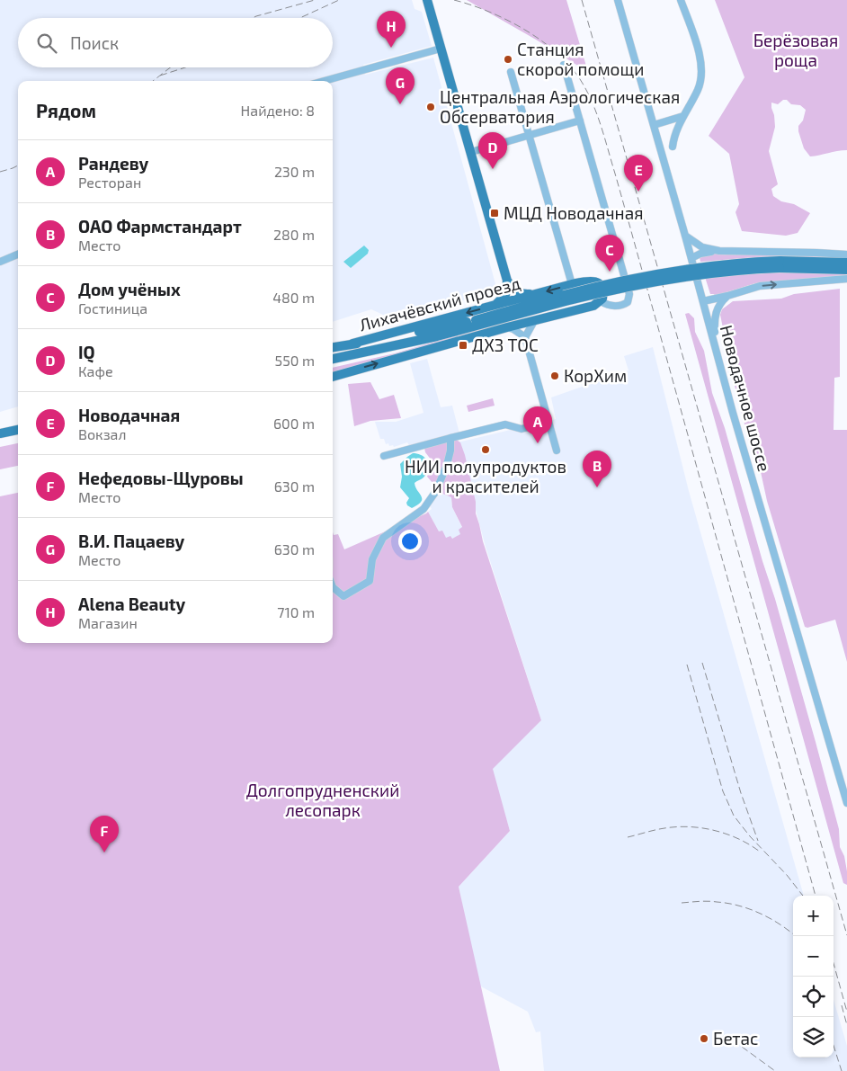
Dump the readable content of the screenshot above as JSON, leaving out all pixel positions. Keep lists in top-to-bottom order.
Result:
{
  "streets": {
    "main road": ["Лихачёвский проезд"],
    "street": ["Новодачное шоссе"]
  },
  "parks": ["Берёзовая роща", "Долгопрудненский лесопарк"],
  "places": {
    "other": [
      "Станция скорой помощи",
      "Центральная Аэрологическая Обсерватория",
      "КорХим",
      "НИИ полупродуктов и красителей",
      "Бетас"
    ],
    "transit": ["МЦД Новодачная", "ДХЗ ТОС"]
  },
  "page": {
    "pins": [
      "H",
      "G",
      "D",
      "E",
      "C",
      "A",
      "B",
      "F"
    ],
    "search": "Поиск",
    "heading": ["Рядом", "Найдено: 8"],
    "list": [
      {
        "mark": "A",
        "name": "Рандеву",
        "note": "Ресторан",
        "value": "230 m"
      },
      {
        "mark": "B",
        "name": "ОАО Фармстандарт",
        "note": "Место",
        "value": "280 m"
      },
      {
        "mark": "C",
        "name": "Дом учёных",
        "note": "Гостиница",
        "value": "480 m"
      },
      {
        "mark": "D",
        "name": "IQ",
        "note": "Кафе",
        "value": "550 m"
      },
      {
        "mark": "E",
        "name": "Новодачная",
        "note": "Вокзал",
        "value": "600 m"
      },
      {
        "mark": "F",
        "name": "Нефедовы-Щуровы",
        "note": "Место",
        "value": "630 m"
      },
      {
        "mark": "G",
        "name": "В.И. Пацаеву",
        "note": "Место",
        "value": "630 m"
      },
      {
        "mark": "H",
        "name": "Alena Beauty",
        "note": "Магазин",
        "value": "710 m"
      }
    ],
    "map_buttons": ["+", "−"]
  }
}
